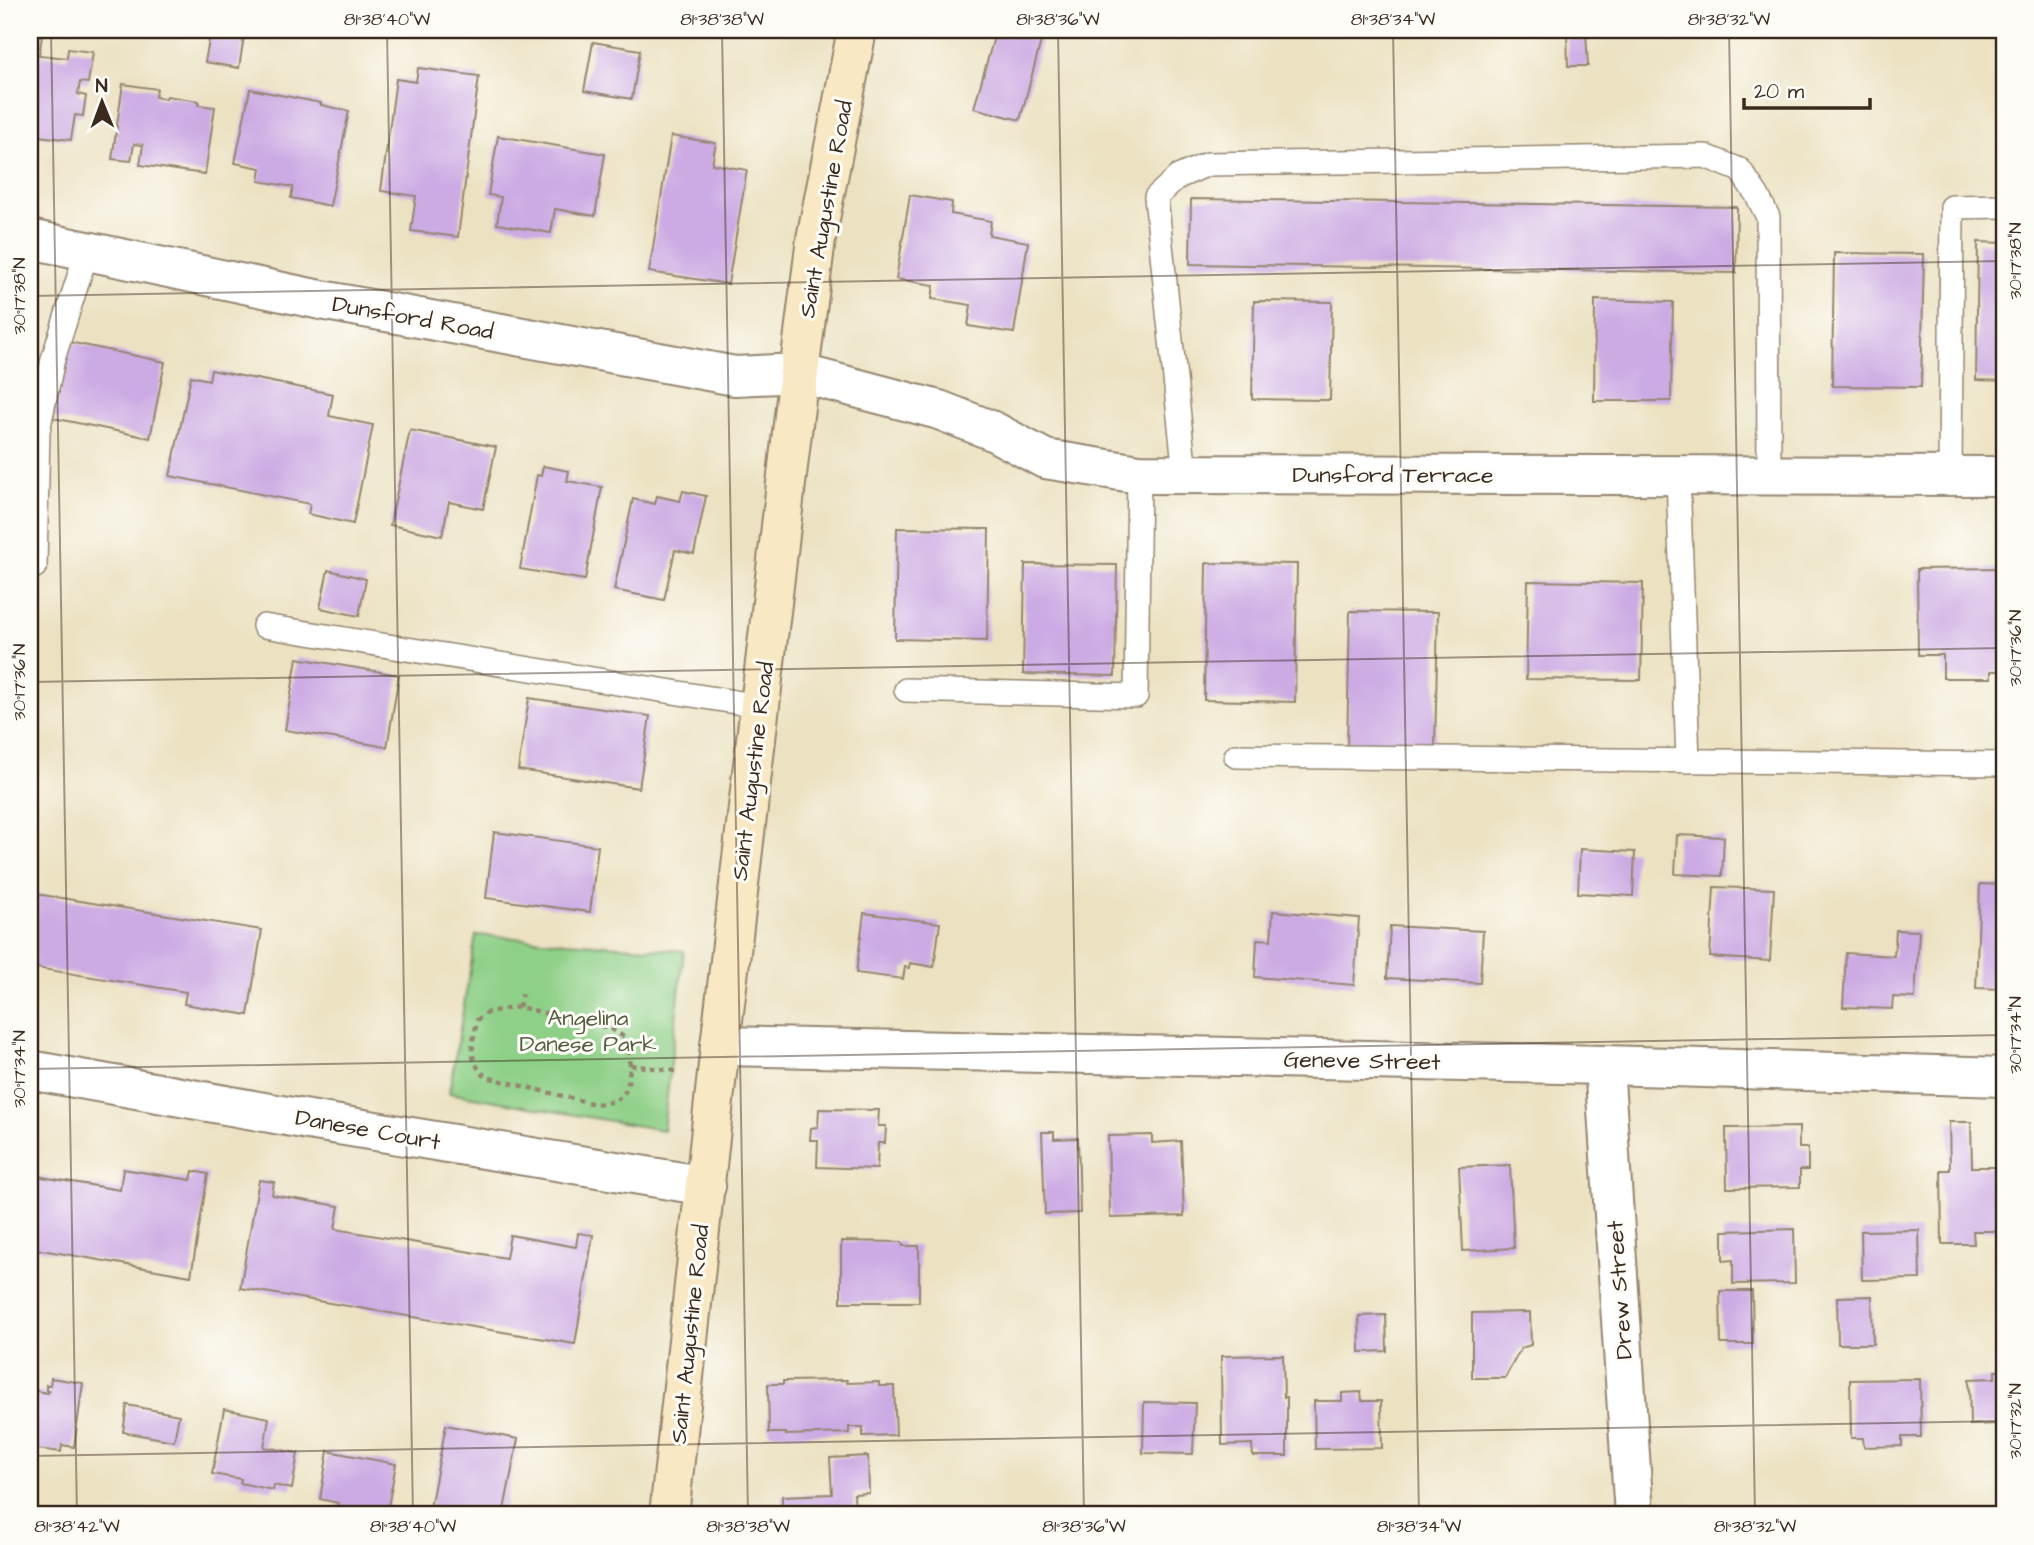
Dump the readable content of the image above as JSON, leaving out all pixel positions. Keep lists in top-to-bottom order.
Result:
{
  "streets": {
    "main road": ["Saint Augustine Road"],
    "street": [
      "Dunsford Road",
      "Dunsford Terrace",
      "Geneve Street",
      "Danese Court",
      "Drew Street"
    ]
  },
  "crossings": [
    ["Saint Augustine Road", "Dunsford Road"],
    ["Saint Augustine Road", "Dunsford Terrace"],
    ["Saint Augustine Road", "Geneve Street"],
    ["Saint Augustine Road", "Danese Court"],
    ["Dunsford Road", "Dunsford Terrace"],
    ["Geneve Street", "Drew Street"]
  ],
  "parks": ["Angelina Danese Park"],
  "scale_bar": "20 m",
  "north": "top",
  "coordinates": [
    "81°38'40\"W",
    "81°38'38\"W",
    "81°38'36\"W",
    "81°38'34\"W",
    "81°38'32\"W",
    "30°17'38\"N",
    "30°17'36\"N",
    "30°17'34\"N",
    "30°17'32\"N",
    "81°38'42\"W"
  ]
}
